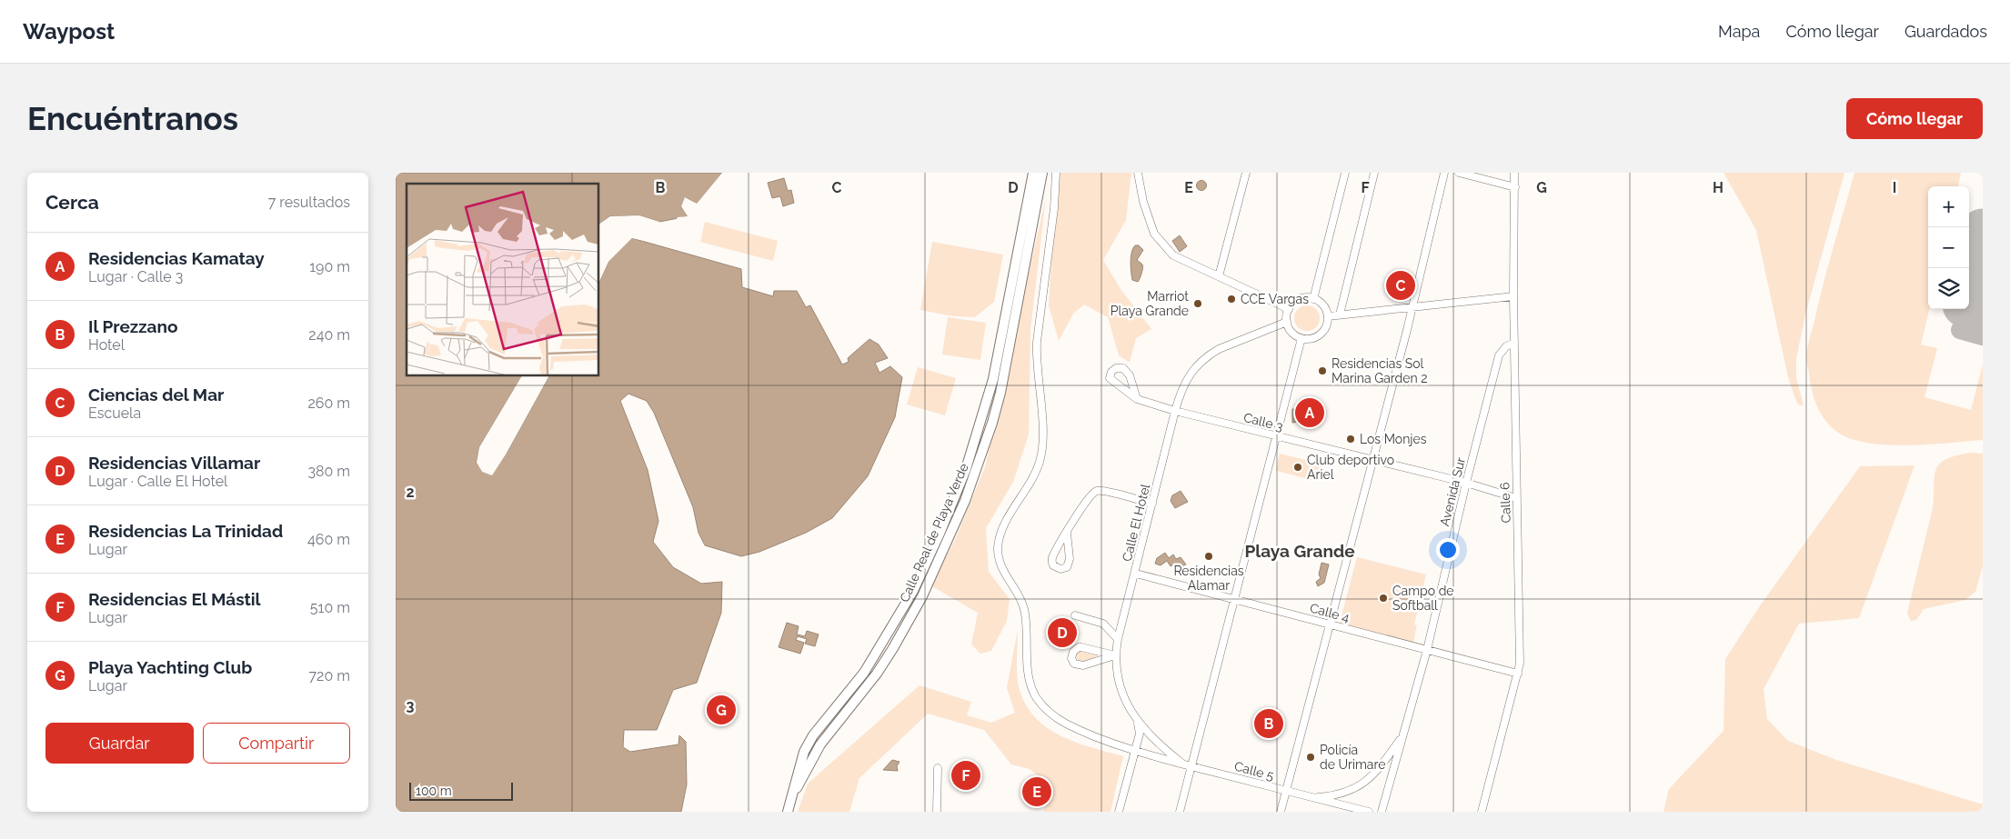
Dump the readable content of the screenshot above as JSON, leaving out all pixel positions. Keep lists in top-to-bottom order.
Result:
{
  "streets": {
    "street": [
      "Calle 3",
      "Avenida Sur",
      "Calle 6",
      "Calle El Hotel",
      "Calle Real de Playa Verde",
      "Calle 4",
      "Calle 5"
    ]
  },
  "crossings": [
    ["Calle 3", "Avenida Sur"],
    ["Calle 3", "Calle 6"],
    ["Calle 3", "Calle El Hotel"],
    ["Avenida Sur", "Calle 6"],
    ["Avenida Sur", "Calle 4"],
    ["Calle 6", "Calle 4"],
    ["Calle El Hotel", "Calle 4"],
    ["Calle El Hotel", "Calle 5"]
  ],
  "districts": ["Playa Grande"],
  "places": [
    "CCE Vargas",
    "Marriot Playa Grande",
    "Residencias Sol Marina Garden 2",
    "Los Monjes",
    "Club deportivo Ariel",
    "Residencias Alamar",
    "Campo de Softball",
    "Policía de Urimare"
  ],
  "scale_bar": "100 m",
  "page": {
    "header": "Waypost",
    "nav": ["Mapa", "Cómo llegar", "Guardados"],
    "buttons": [
      "Cómo llegar",
      ["Guardar", "Compartir"]
    ],
    "title": "Encuéntranos",
    "heading": ["Cerca", "7 resultados"],
    "map_buttons": ["+", "−"],
    "list": [
      {
        "mark": "A",
        "name": "Residencias Kamatay",
        "note": "Lugar · Calle 3",
        "value": "190 m"
      },
      {
        "mark": "B",
        "name": "Il Prezzano",
        "note": "Hotel",
        "value": "240 m"
      },
      {
        "mark": "C",
        "name": "Ciencias del Mar",
        "note": "Escuela",
        "value": "260 m"
      },
      {
        "mark": "D",
        "name": "Residencias Villamar",
        "note": "Lugar · Calle El Hotel",
        "value": "380 m"
      },
      {
        "mark": "E",
        "name": "Residencias La Trinidad",
        "note": "Lugar",
        "value": "460 m"
      },
      {
        "mark": "F",
        "name": "Residencias El Mástil",
        "note": "Lugar",
        "value": "510 m"
      },
      {
        "mark": "G",
        "name": "Playa Yachting Club",
        "note": "Lugar",
        "value": "720 m"
      }
    ],
    "pins": [
      "C",
      "A",
      "D",
      "G",
      "B",
      "F",
      "E"
    ],
    "scale": "100 m"
  },
  "grid": {
    "columns": [
      "B",
      "C",
      "D",
      "E",
      "F",
      "G",
      "H",
      "I"
    ],
    "rows": ["2", "3"]
  }
}
